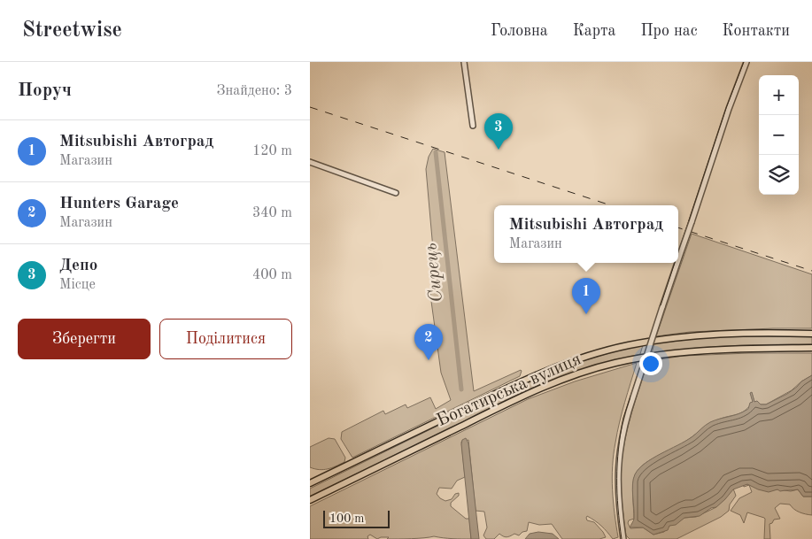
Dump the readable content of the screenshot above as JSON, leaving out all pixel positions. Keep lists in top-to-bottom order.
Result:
{
  "streets": {
    "main road": ["Богатирська вулиця"]
  },
  "water": ["Сирець"],
  "scale_bar": "100 m",
  "page": {
    "header": "Streetwise",
    "nav": [
      "Головна",
      "Карта",
      "Про нас",
      "Контакти"
    ],
    "heading": ["Поруч", "Знайдено: 3"],
    "map_buttons": ["+", "−"],
    "pins": ["3", "1", "2"],
    "list": [
      {
        "mark": "1",
        "name": "Mitsubishi Автоград",
        "note": "Магазин",
        "value": "120 m"
      },
      {
        "mark": "2",
        "name": "Hunters Garage",
        "note": "Магазин",
        "value": "340 m"
      },
      {
        "mark": "3",
        "name": "Депо",
        "note": "Місце",
        "value": "400 m"
      }
    ],
    "popup": ["Mitsubishi Автоград", "Магазин"],
    "buttons": ["Зберегти", "Поділитися"],
    "scale": "100 m"
  }
}
